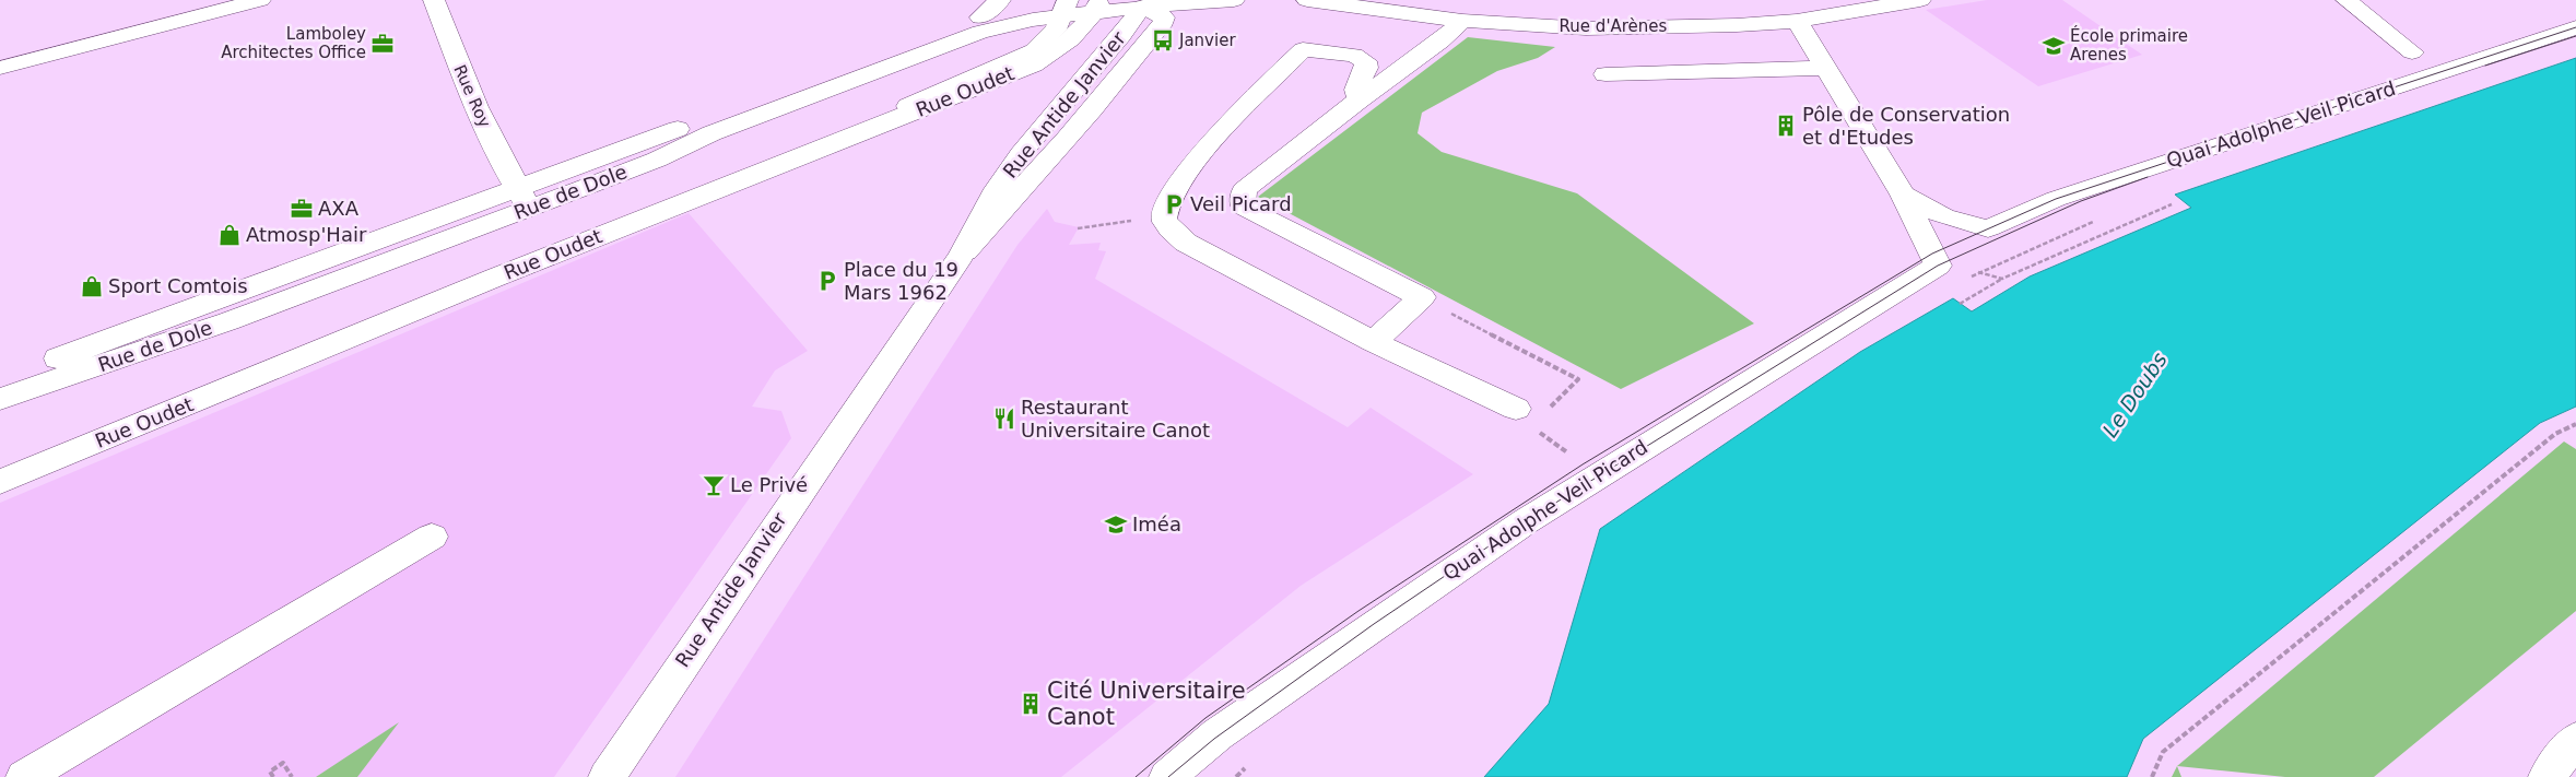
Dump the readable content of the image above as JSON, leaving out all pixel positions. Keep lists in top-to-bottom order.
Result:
{
  "streets": {
    "main road": [
      "Rue d'Arènes",
      "Rue Oudet",
      "Rue Roy",
      "Rue Antide Janvier",
      "Quai Adolphe Veil Picard",
      "Rue de Dole"
    ]
  },
  "crossings": [
    ["Rue Oudet", "Rue de Dole"],
    ["Rue Roy", "Rue de Dole"],
    ["Rue Antide Janvier", "Rue de Dole"]
  ],
  "water": ["Le Doubs"],
  "places": {
    "bus stop": ["Janvier"],
    "office": ["Lamboley Architectes Office", "AXA"],
    "school or university": ["École primaire Arenes", "Iméa"],
    "building": ["Pôle de Conservation et d'Etudes", "Cité Universitaire Canot"],
    "parking": ["Veil Picard", "Place du 19 Mars 1962"],
    "shop": ["Atmosp'Hair", "Sport Comtois"],
    "restaurant": ["Restaurant Universitaire Canot"],
    "bar": ["Le Privé"]
  }
}
